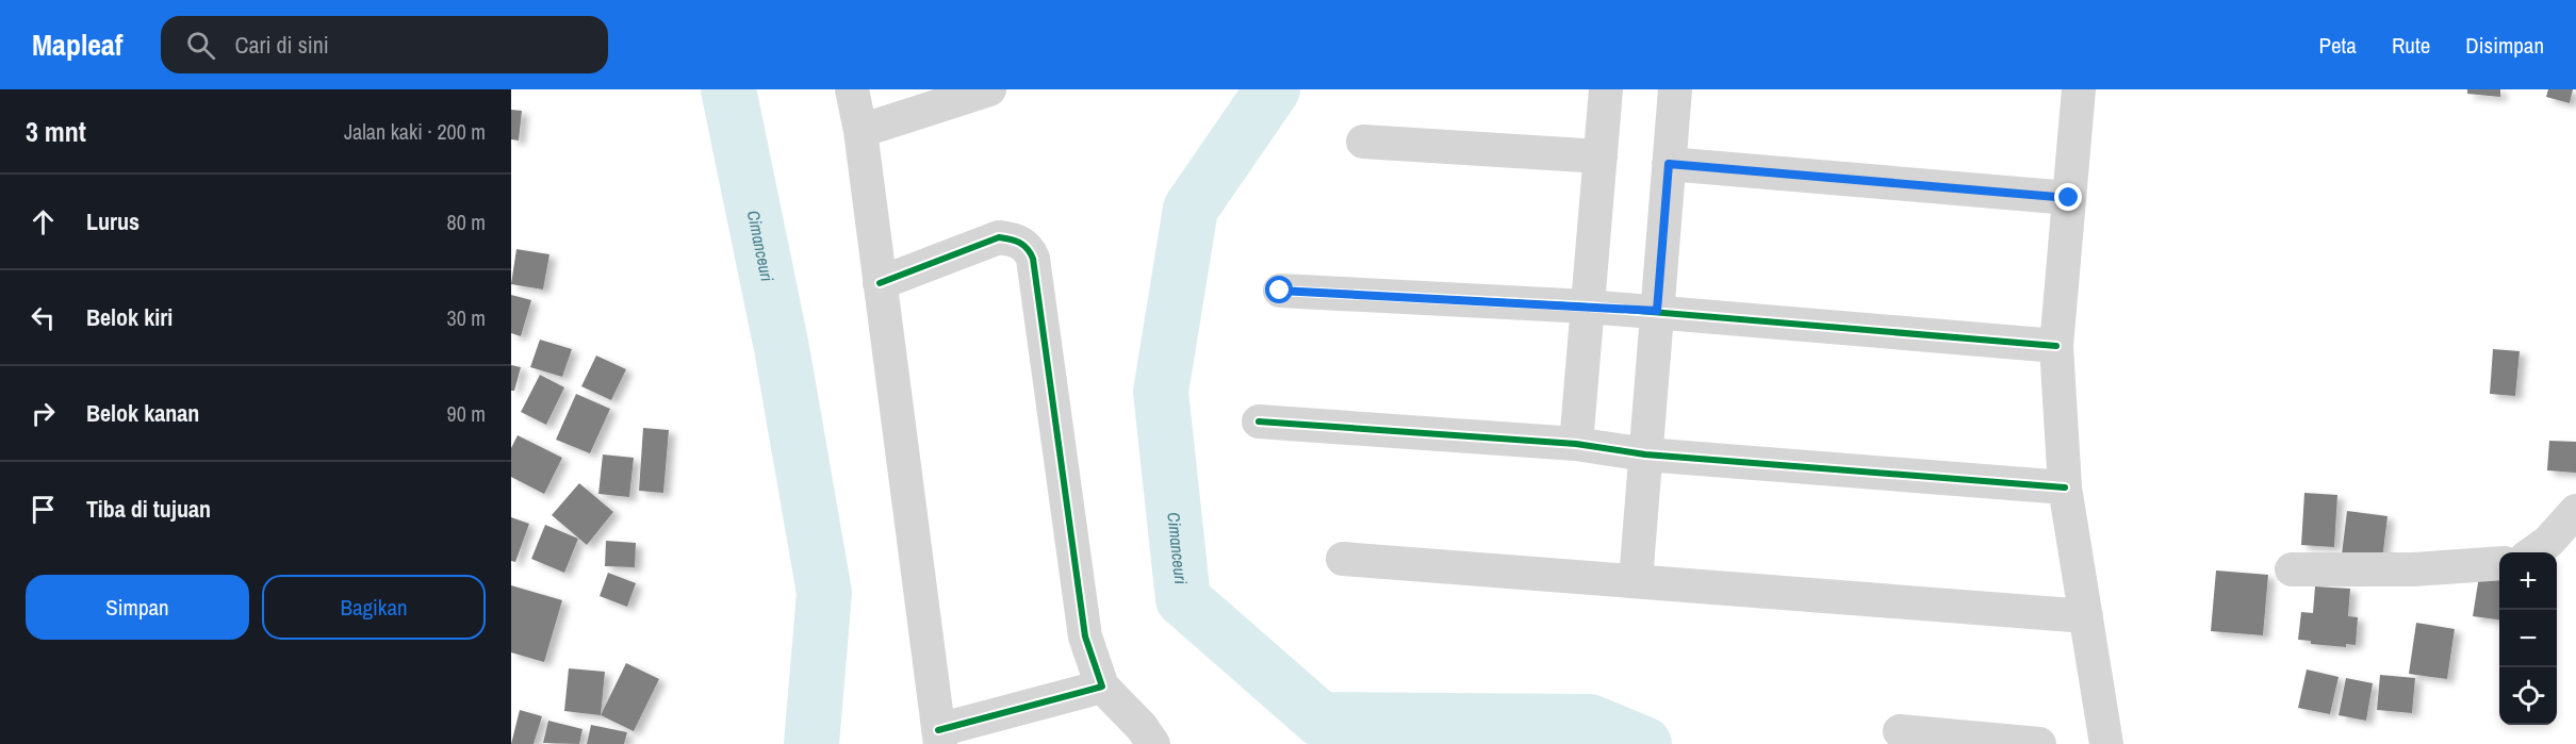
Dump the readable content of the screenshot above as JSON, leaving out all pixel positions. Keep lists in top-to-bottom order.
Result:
{
  "water": ["Cimanceuri"],
  "page": {
    "header": "Mapleaf",
    "search": "Cari di sini",
    "nav": ["Peta", "Rute", "Disimpan"],
    "heading": ["3 mnt", "Jalan kaki · 200 m"],
    "list": [
      ["Lurus", "80 m"],
      ["Belok kiri", "30 m"],
      ["Belok kanan", "90 m"],
      "Tiba di tujuan"
    ],
    "map_buttons": ["+", "−"],
    "buttons": ["Simpan", "Bagikan"]
  }
}
